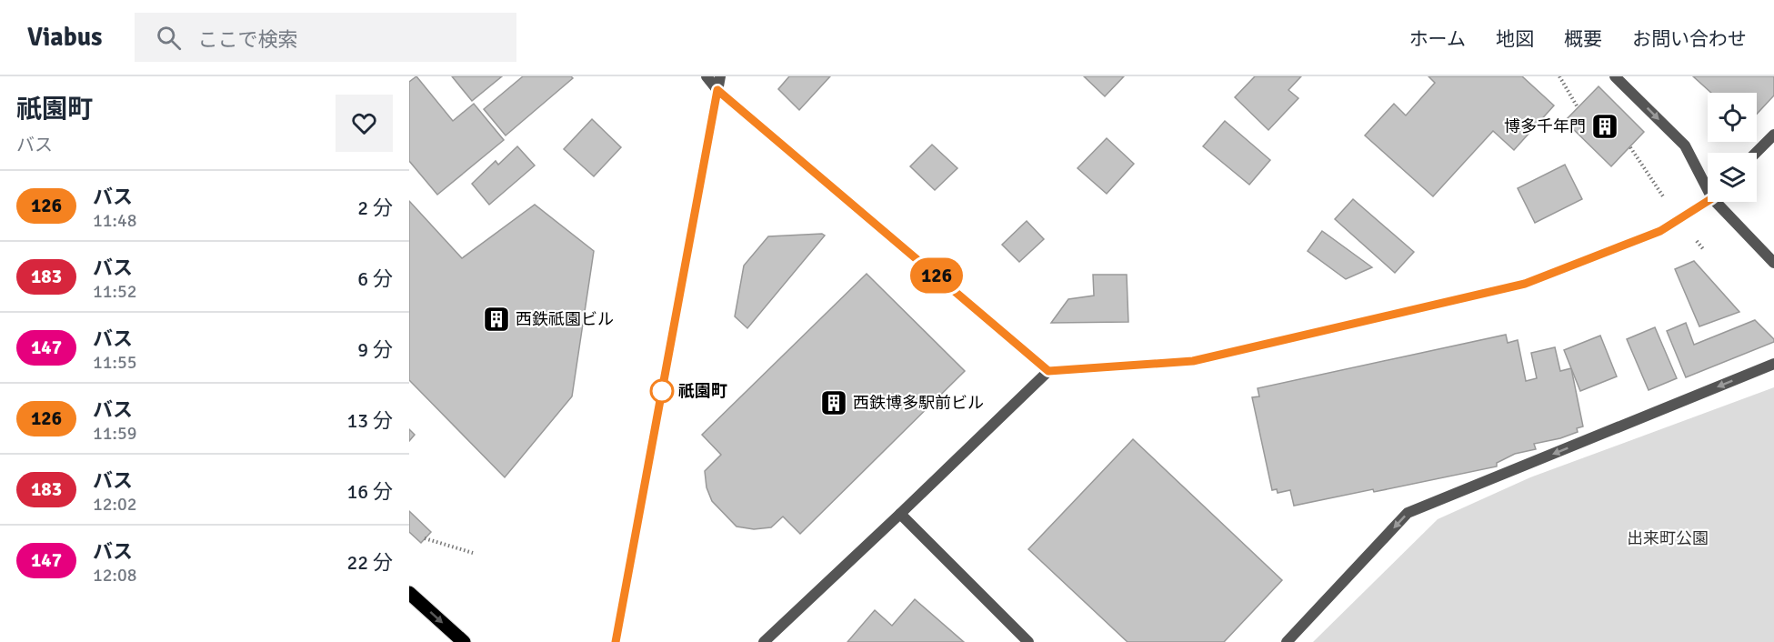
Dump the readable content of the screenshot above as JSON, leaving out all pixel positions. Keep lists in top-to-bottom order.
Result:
{
  "parks": ["出来町公園"],
  "places": {
    "building": ["博多千年門", "西鉄祇園ビル", "西鉄博多駅前ビル"],
    "other": ["祇園町"]
  },
  "lines": ["bus line 126"],
  "page": {
    "header": "Viabus",
    "search": "ここで検索",
    "nav": [
      "ホーム",
      "地図",
      "概要",
      "お問い合わせ"
    ],
    "heading": ["祇園町", "バス"],
    "on_map": "126",
    "list": [
      {
        "mark": "126",
        "name": "バス",
        "note": "11:48",
        "value": "2 分"
      },
      {
        "mark": "183",
        "name": "バス",
        "note": "11:52",
        "value": "6 分"
      },
      {
        "mark": "147",
        "name": "バス",
        "note": "11:55",
        "value": "9 分"
      },
      {
        "mark": "126",
        "name": "バス",
        "note": "11:59",
        "value": "13 分"
      },
      {
        "mark": "183",
        "name": "バス",
        "note": "12:02",
        "value": "16 分"
      },
      {
        "mark": "147",
        "name": "バス",
        "note": "12:08",
        "value": "22 分"
      }
    ]
  }
}
